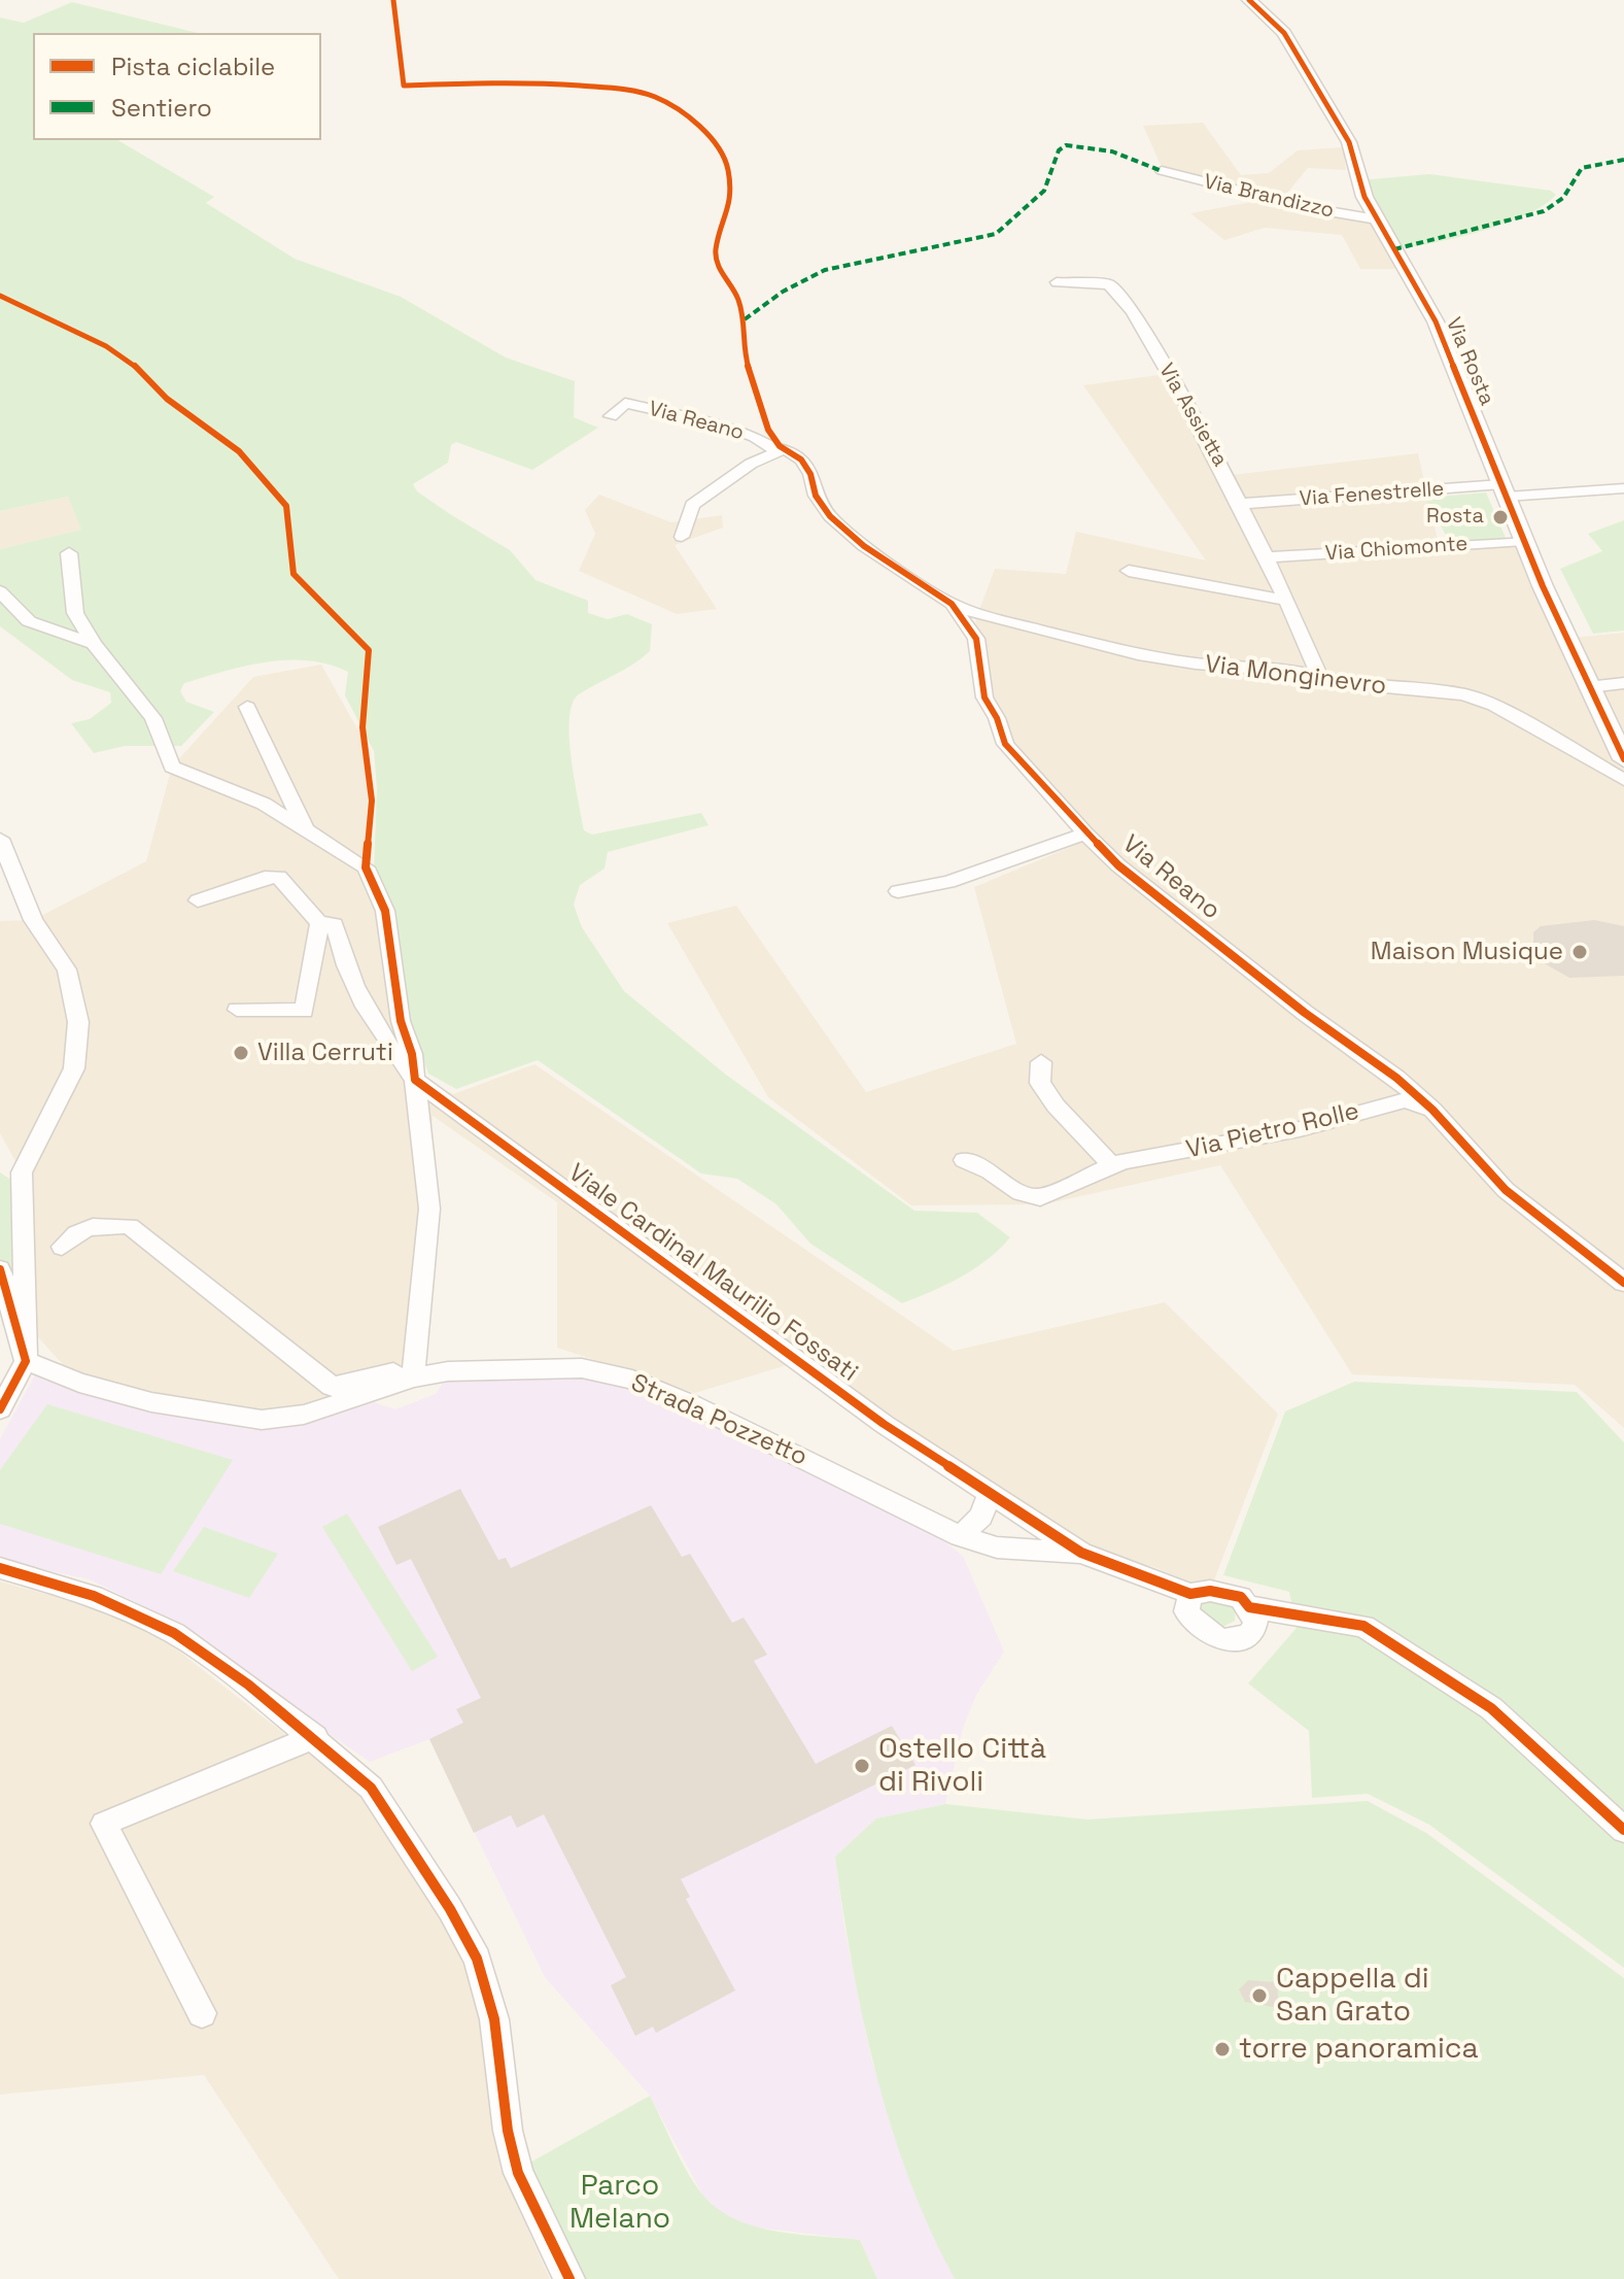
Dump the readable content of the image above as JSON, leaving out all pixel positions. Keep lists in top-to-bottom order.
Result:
{
  "streets": {
    "street": [
      "Via Brandizzo",
      "Via Rosta",
      "Via Assietta",
      "Via Reano",
      "Via Fenestrelle",
      "Via Chiomonte",
      "Via Monginevro",
      "Via Pietro Rolle",
      "Viale Cardinal Maurilio Fossati",
      "Strada Pozzetto"
    ]
  },
  "crossings": [
    ["Via Brandizzo", "Via Rosta"],
    ["Via Rosta", "Via Fenestrelle"],
    ["Via Rosta", "Via Chiomonte"],
    ["Via Assietta", "Via Fenestrelle"],
    ["Via Assietta", "Via Chiomonte"],
    ["Via Assietta", "Via Monginevro"],
    ["Via Reano", "Via Monginevro"],
    ["Via Reano", "Via Pietro Rolle"],
    ["Viale Cardinal Maurilio Fossati", "Strada Pozzetto"]
  ],
  "parks": ["Parco Melano"],
  "places": [
    "Rosta",
    "Maison Musique",
    "Villa Cerruti",
    "Ostello Città di Rivoli",
    "Cappella di San Grato",
    "torre panoramica"
  ],
  "legend": ["Pista ciclabile", "Sentiero"]
}
